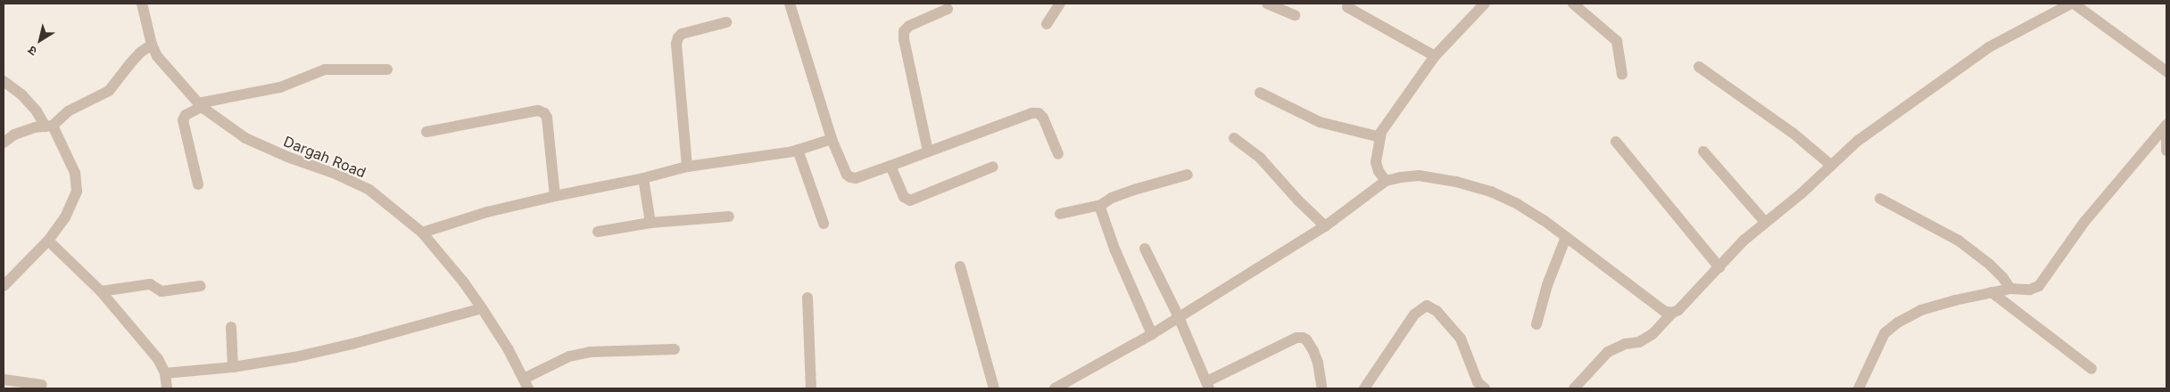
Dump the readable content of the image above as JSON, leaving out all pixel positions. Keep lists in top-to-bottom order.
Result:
{
  "streets": {
    "street": ["Dargah Road"]
  },
  "north": "bottom left"
}
